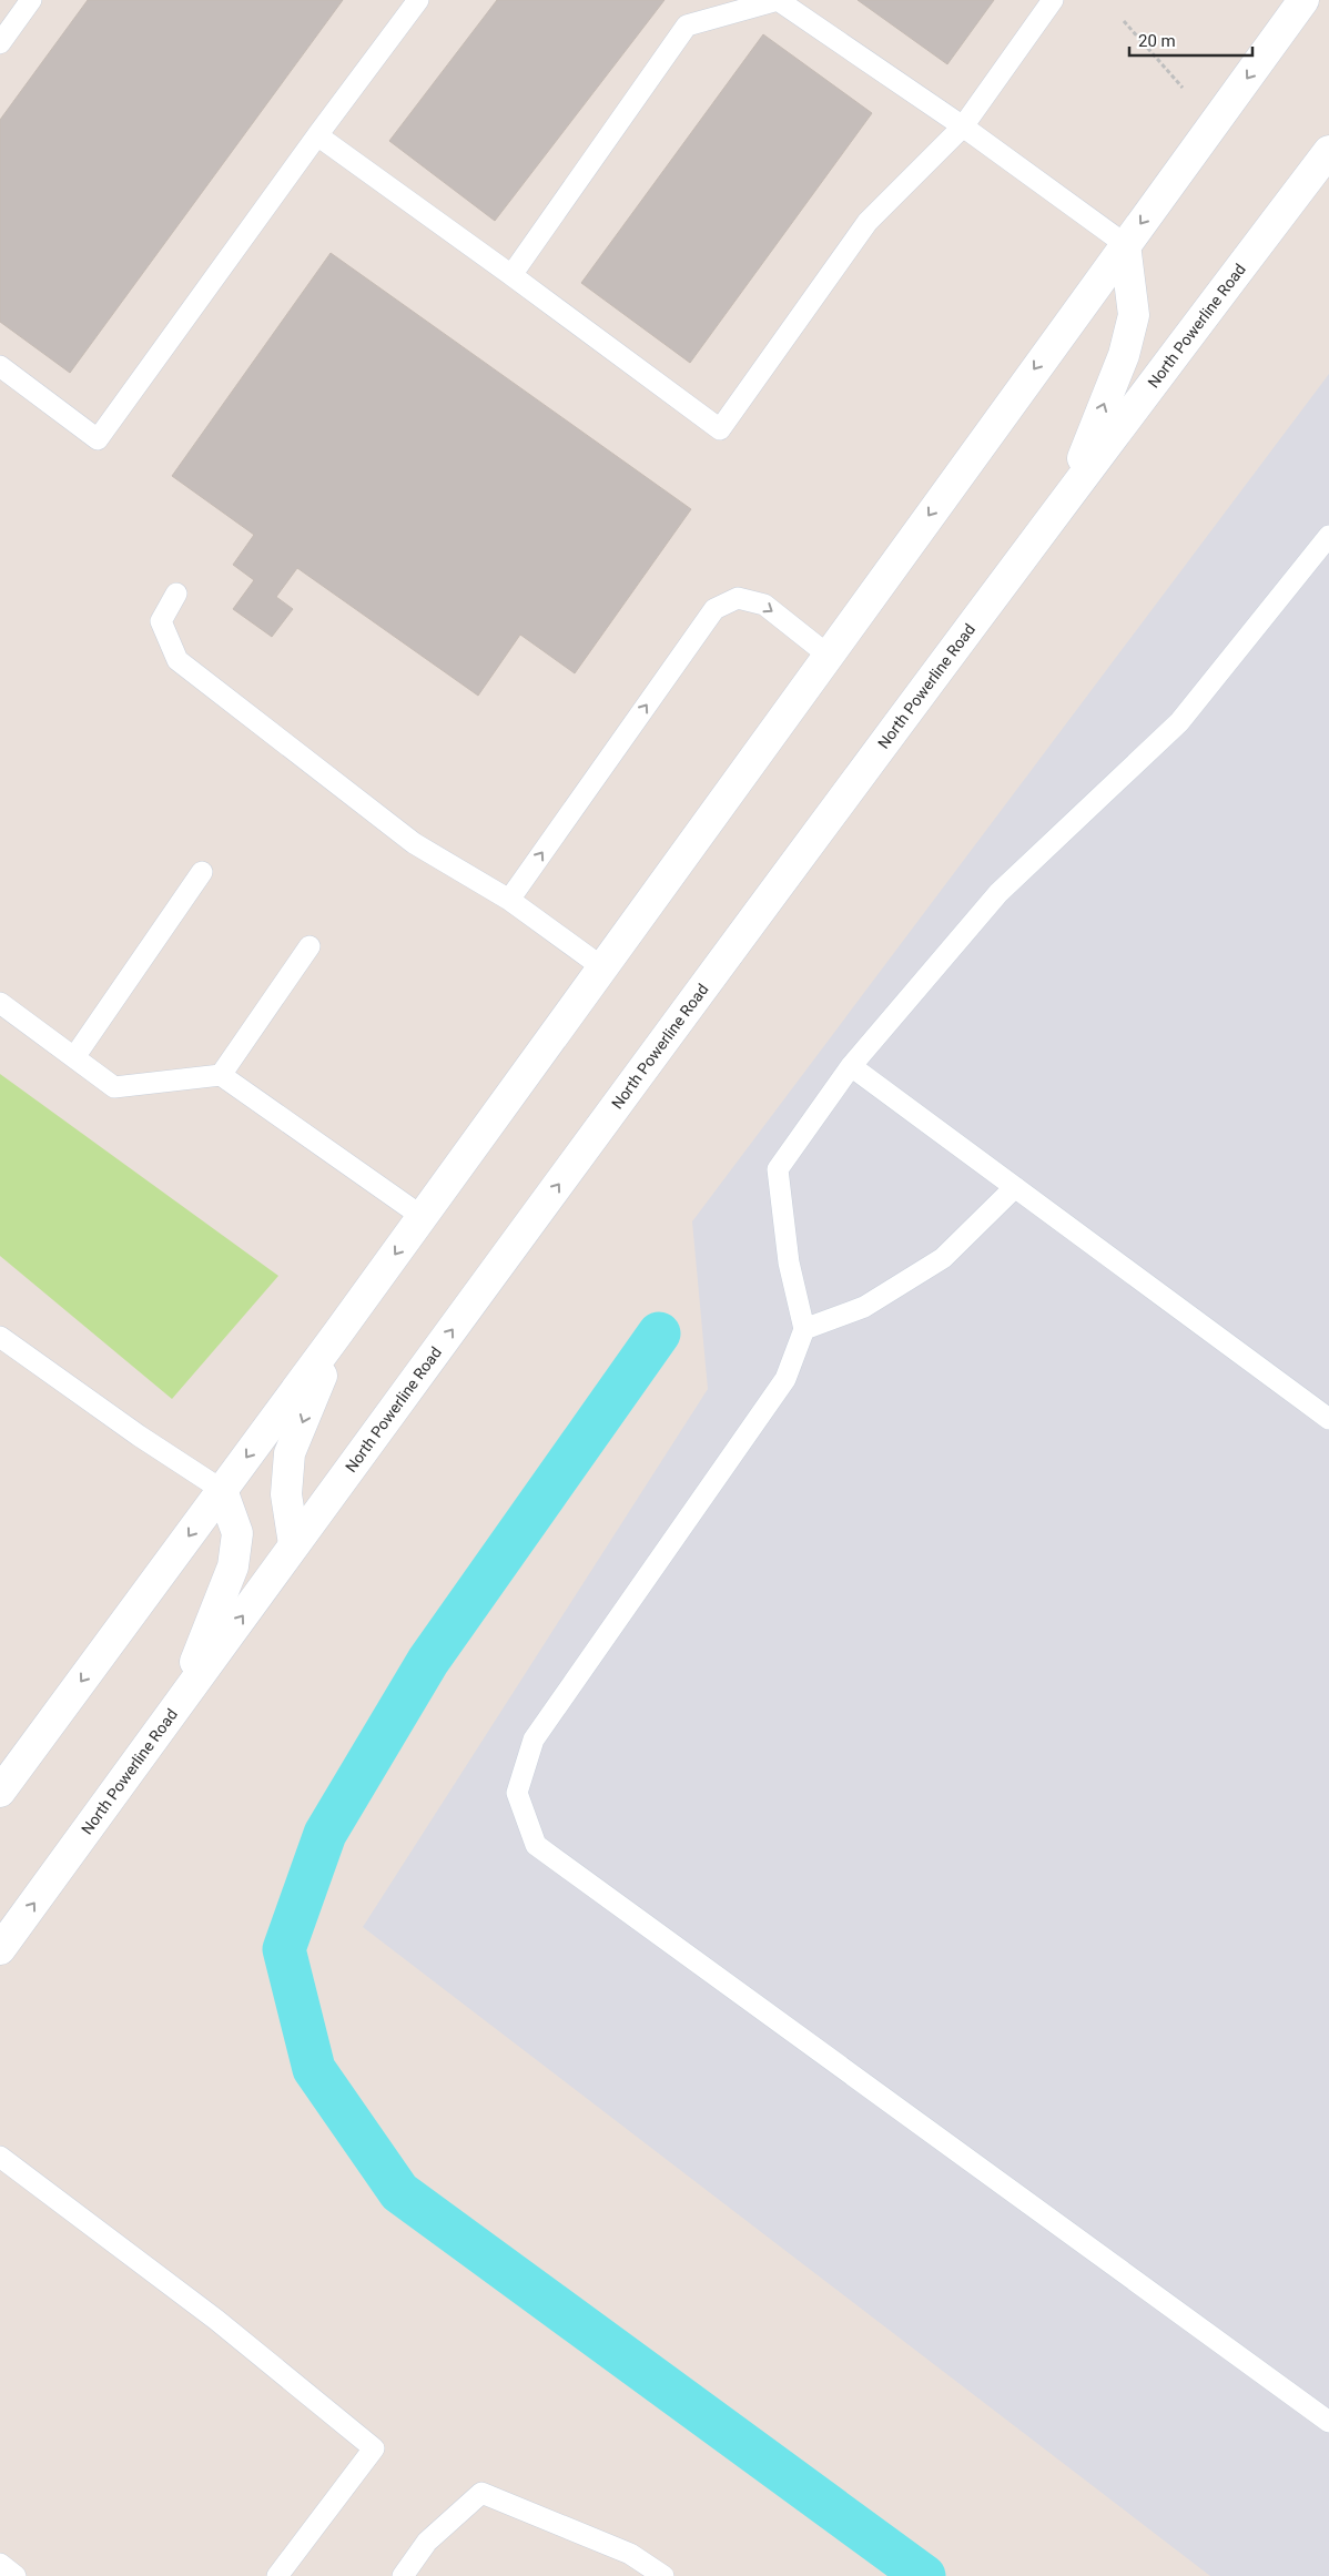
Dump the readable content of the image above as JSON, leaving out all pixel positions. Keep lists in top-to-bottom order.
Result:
{
  "streets": {
    "main road": ["North Powerline Road"]
  },
  "scale_bar": "20 m"
}
